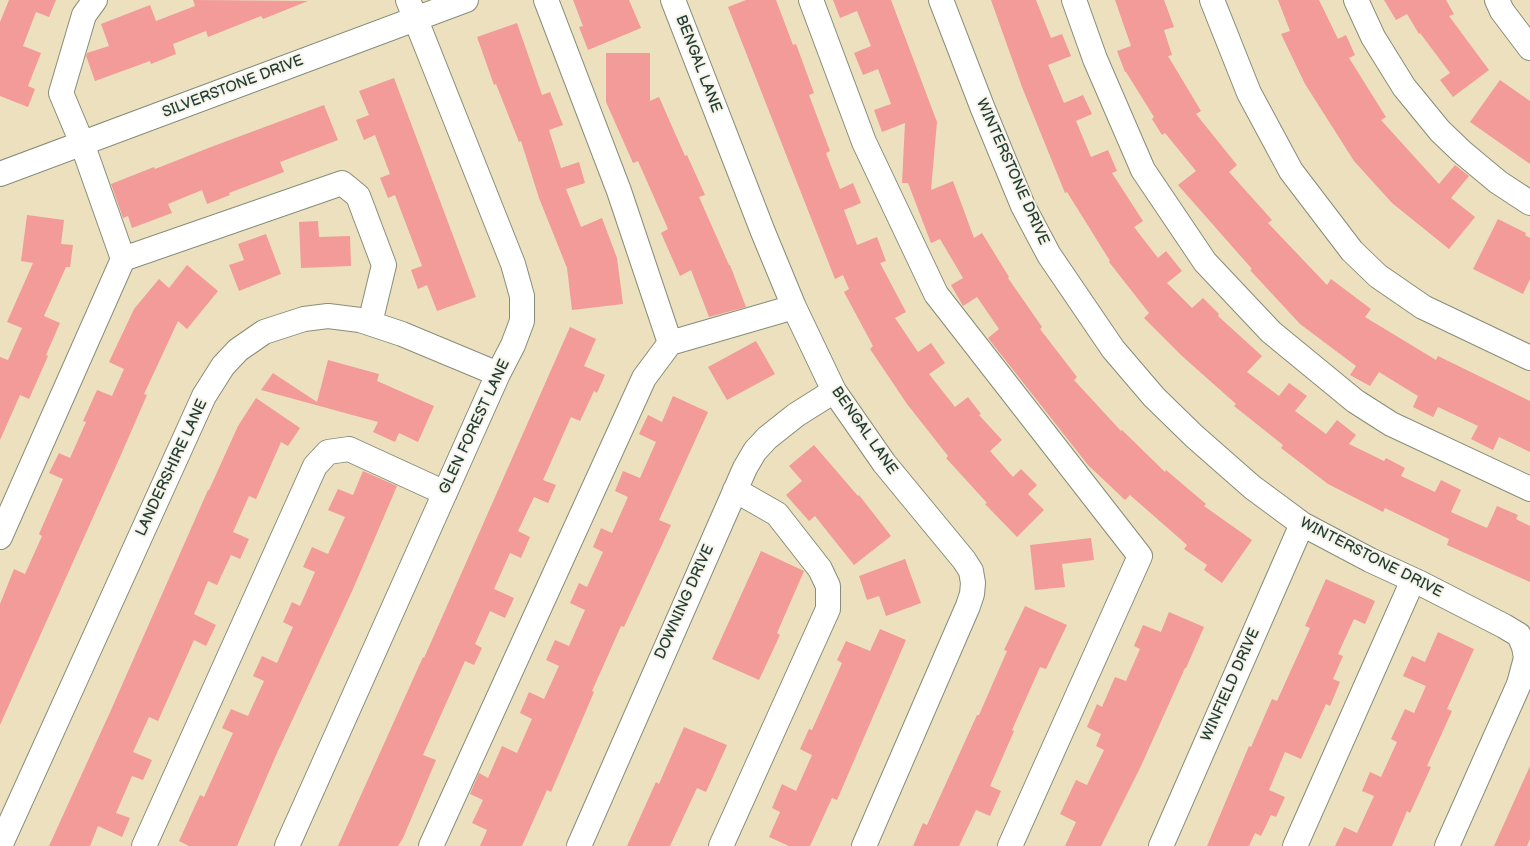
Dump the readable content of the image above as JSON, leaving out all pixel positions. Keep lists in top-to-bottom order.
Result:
{
  "streets": {
    "street": [
      "BENGAL LANE",
      "SILVERSTONE DRIVE",
      "WINTERSTONE DRIVE",
      "GLEN FOREST LANE",
      "LANDERSHIRE LANE",
      "DOWNING DRIVE",
      "WINFIELD DRIVE"
    ]
  },
  "crossings": [
    ["BENGAL LANE", "DOWNING DRIVE"],
    ["SILVERSTONE DRIVE", "GLEN FOREST LANE"],
    ["WINTERSTONE DRIVE", "WINFIELD DRIVE"],
    ["GLEN FOREST LANE", "LANDERSHIRE LANE"]
  ]
}
